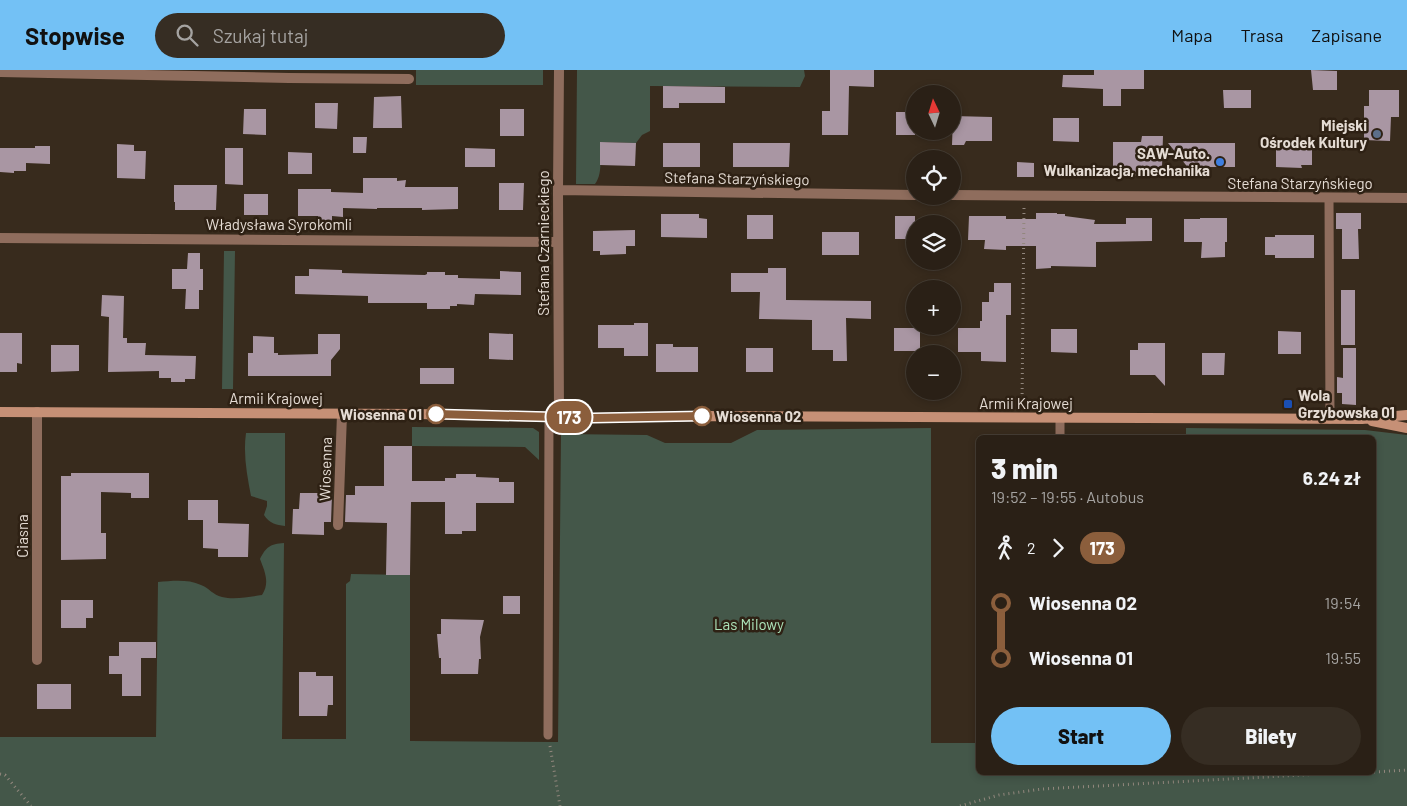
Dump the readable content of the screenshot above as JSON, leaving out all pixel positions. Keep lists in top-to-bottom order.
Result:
{
  "streets": {
    "street": [
      "Stefana Starzyńskiego",
      "Władysława Syrokomli",
      "Stefana Czarnieckiego",
      "Armii Krajowej",
      "Wiosenna",
      "Ciasna"
    ]
  },
  "crossings": [
    ["Stefana Starzyńskiego", "Stefana Czarnieckiego"],
    ["Władysława Syrokomli", "Stefana Czarnieckiego"],
    ["Stefana Czarnieckiego", "Armii Krajowej"],
    ["Armii Krajowej", "Wiosenna"],
    ["Armii Krajowej", "Ciasna"]
  ],
  "parks": ["Las Milowy"],
  "places": {
    "other": [
      "Miejski Ośrodek Kultury",
      "SAW-Auto. Wulkanizacja, mechanika",
      "Wiosenna 01",
      "Wiosenna 02"
    ],
    "transit": ["Wola Grzybowska 01"]
  },
  "lines": ["bus line 173"],
  "north": "top",
  "page": {
    "header": "Stopwise",
    "search": "Szukaj tutaj",
    "nav": ["Mapa", "Trasa", "Zapisane"],
    "on_map": "173",
    "map_buttons": ["+", "−"],
    "heading": ["3 min", "19:52 – 19:55 · Autobus", "6.24 zł"],
    "legs": ["2", "173"],
    "list": [
      {
        "name": "Wiosenna 02",
        "value": "19:54"
      },
      {
        "name": "Wiosenna 01",
        "value": "19:55"
      }
    ],
    "buttons": ["Start", "Bilety"]
  }
}
